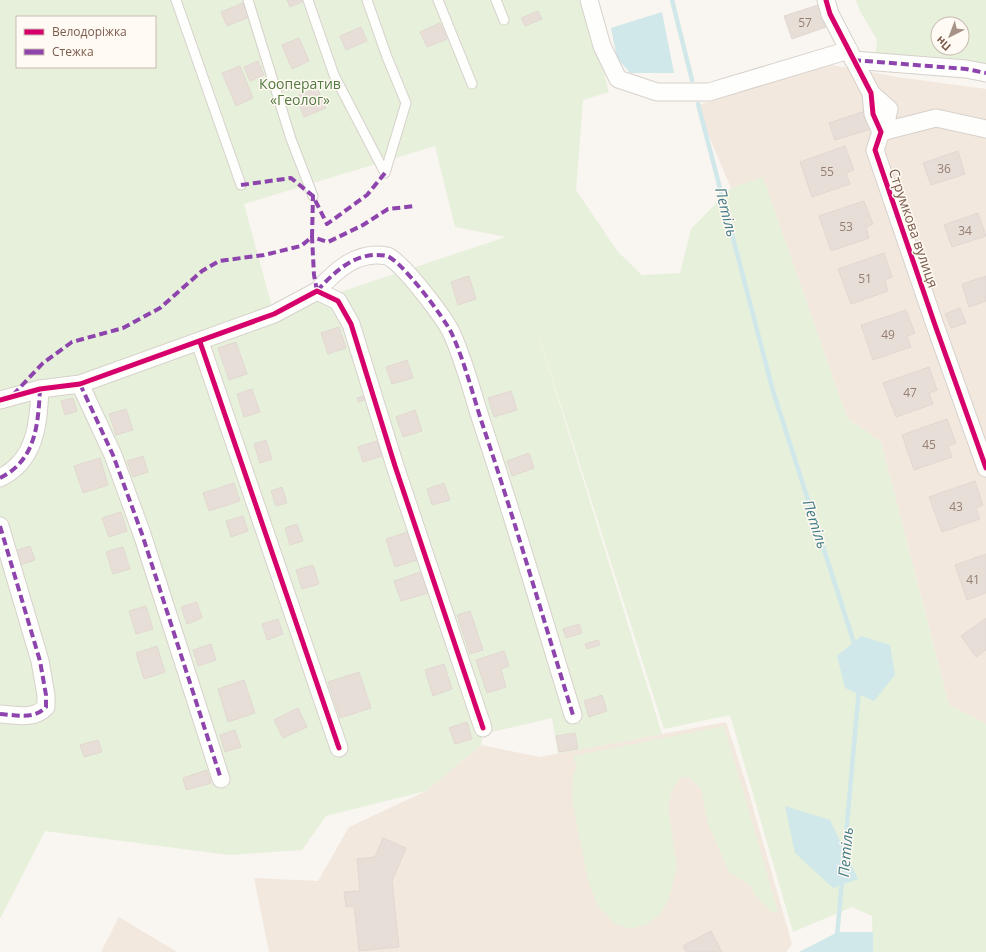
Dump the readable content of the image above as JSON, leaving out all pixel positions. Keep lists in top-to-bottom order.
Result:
{
  "streets": {
    "street": ["Струмкова вулиця"]
  },
  "water": ["Петіль"],
  "parks": ["Кооператив «Геолог»"],
  "house_numbers": [
    "57",
    "36",
    "55",
    "53",
    "34",
    "51",
    "49",
    "47",
    "45",
    "43",
    "41"
  ],
  "legend": ["Велодоріжка", "Стежка"],
  "north": "bottom left"
}
